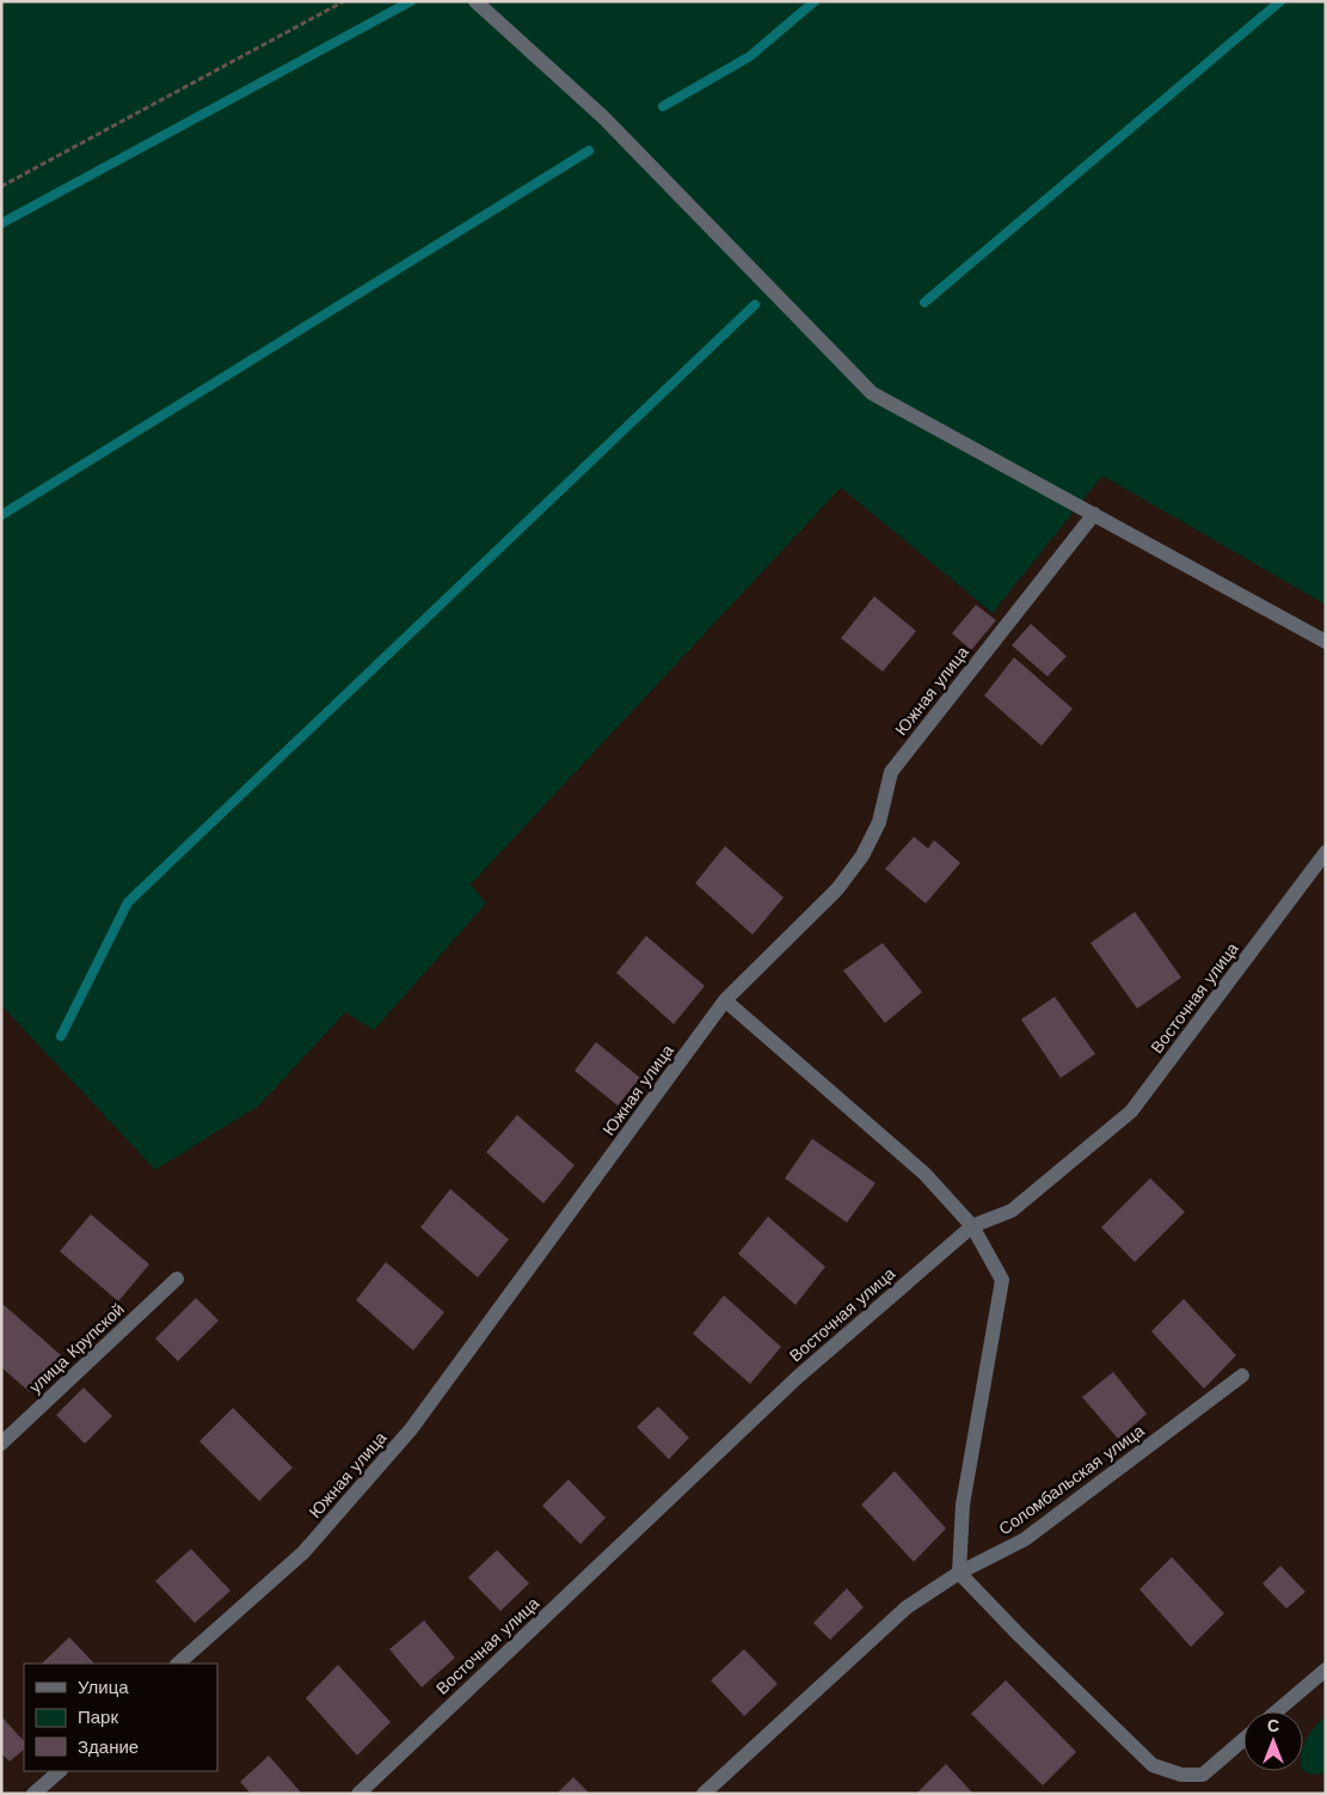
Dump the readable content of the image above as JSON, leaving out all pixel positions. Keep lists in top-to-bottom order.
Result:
{
  "streets": {
    "street": [
      "Южная улица",
      "Восточная улица",
      "улица Крупской",
      "Соломбальская улица"
    ]
  },
  "legend": ["Улица", "Парк", "Здание"],
  "north": "top"
}
